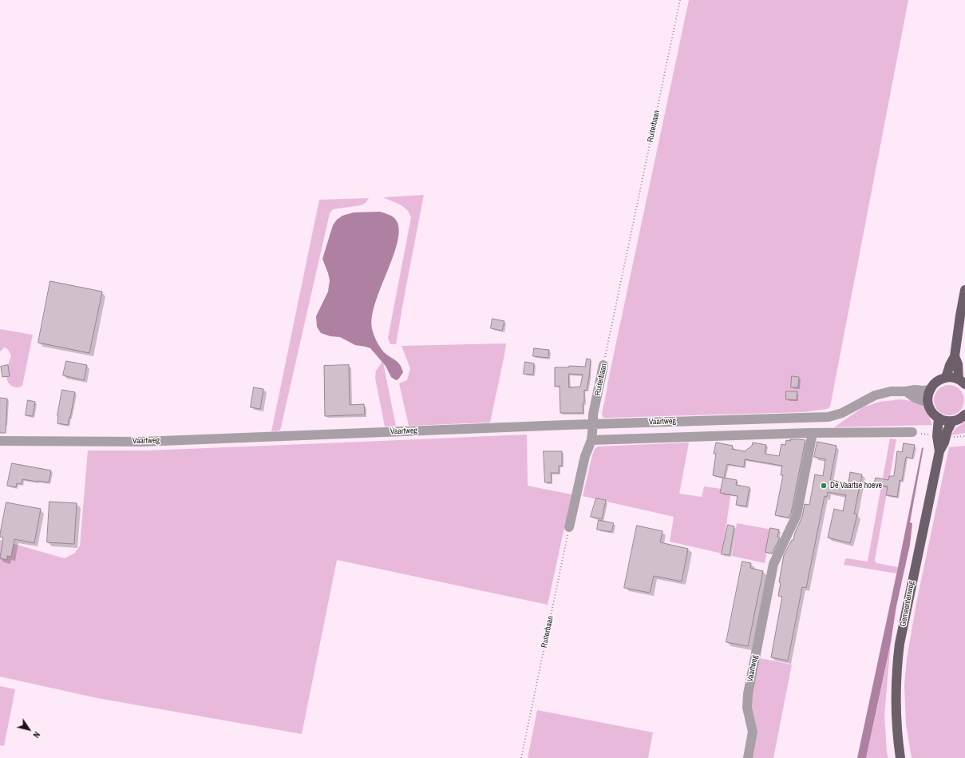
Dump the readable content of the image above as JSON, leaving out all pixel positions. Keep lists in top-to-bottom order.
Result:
{
  "streets": {
    "main road": ["Gemeentenweg"],
    "street": ["Ruiterbaan", "Vaartweg"]
  },
  "crossings": [
    ["Ruiterbaan", "Vaartweg"]
  ],
  "places": ["De Vaartse hoeve"],
  "north": "bottom right"
}
